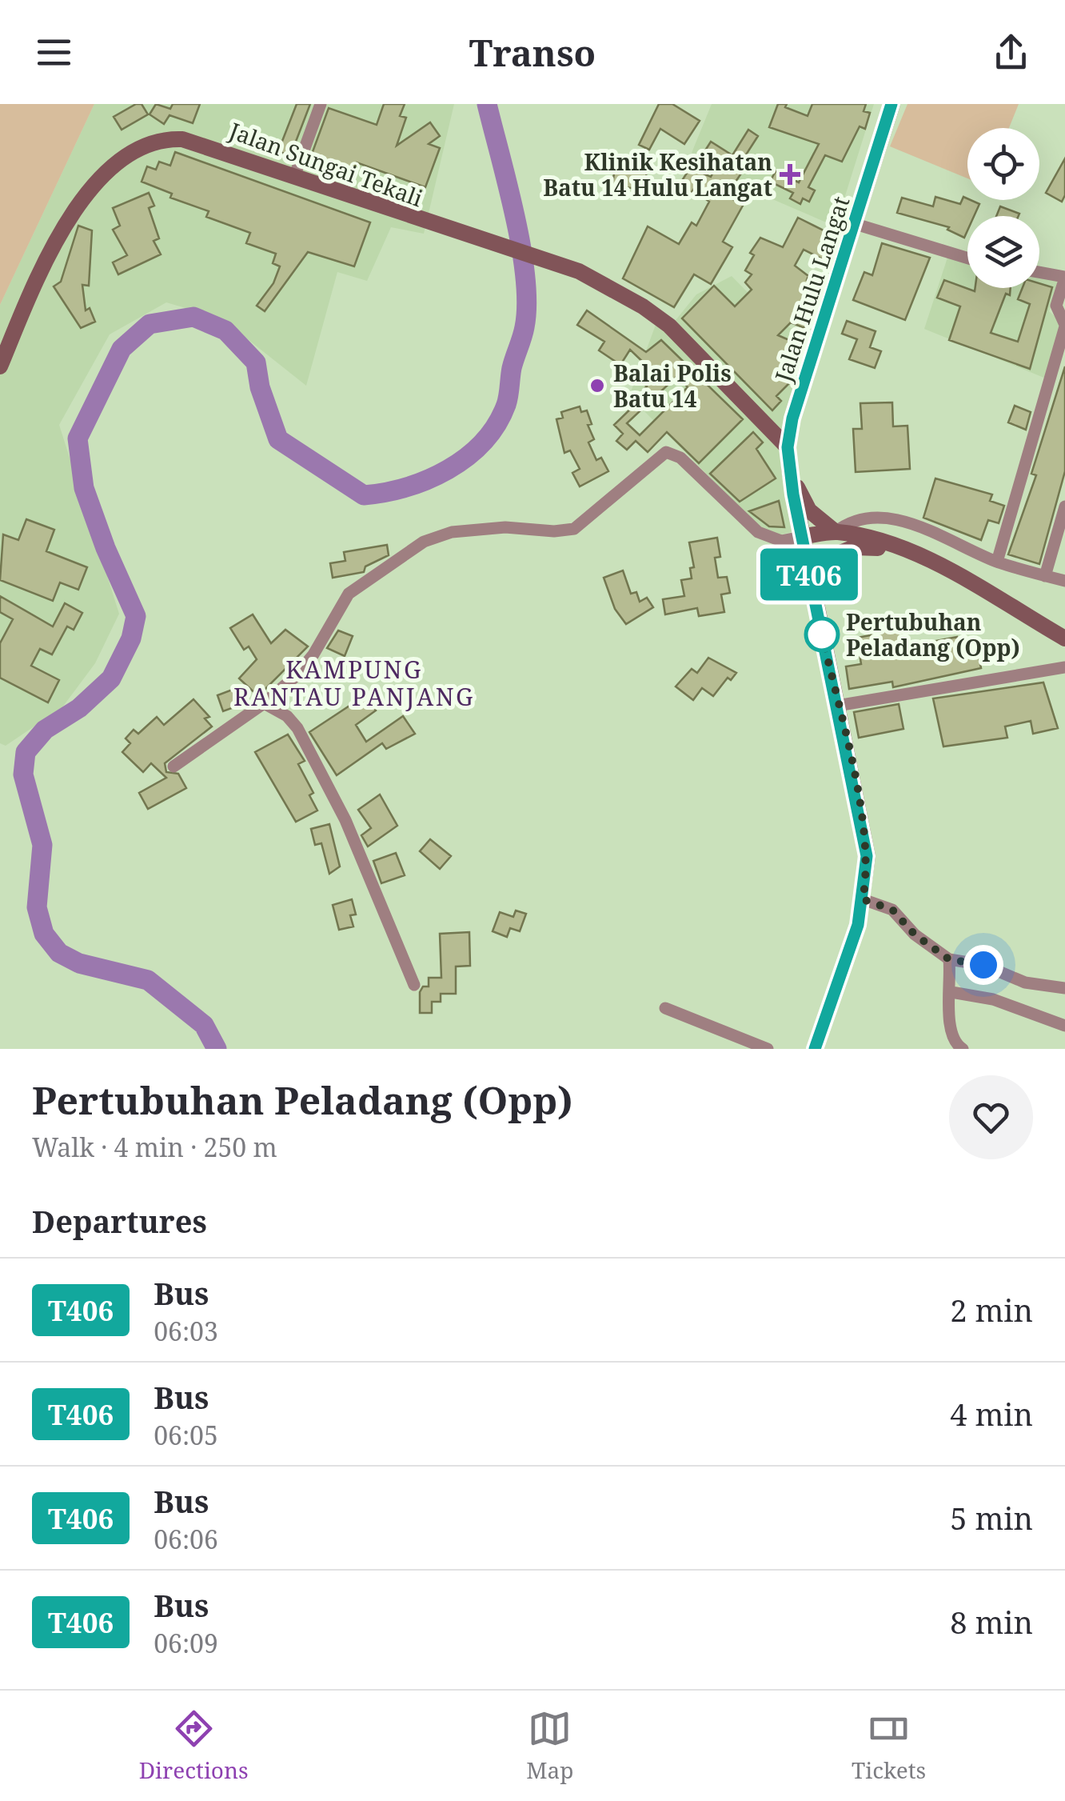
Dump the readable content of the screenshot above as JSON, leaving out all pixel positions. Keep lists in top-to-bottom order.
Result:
{
  "streets": {
    "street": ["Jalan Sungai Tekali", "Jalan Hulu Langat"]
  },
  "crossings": [
    ["Jalan Sungai Tekali", "Jalan Hulu Langat"]
  ],
  "districts": ["KAMPUNG RANTAU PANJANG"],
  "places": {
    "health": ["Klinik Kesihatan Batu 14 Hulu Langat"],
    "other": ["Balai Polis Batu 14", "Pertubuhan Peladang (Opp)"]
  },
  "lines": ["bus line T406"],
  "page": {
    "header": "Transo",
    "on_map": "T406",
    "heading": [
      ["Pertubuhan Peladang (Opp)", "Walk · 4 min · 250 m"],
      "Departures"
    ],
    "list": [
      {
        "mark": "T406",
        "name": "Bus",
        "note": "06:03",
        "value": "2 min"
      },
      {
        "mark": "T406",
        "name": "Bus",
        "note": "06:05",
        "value": "4 min"
      },
      {
        "mark": "T406",
        "name": "Bus",
        "note": "06:06",
        "value": "5 min"
      },
      {
        "mark": "T406",
        "name": "Bus",
        "note": "06:09",
        "value": "8 min"
      }
    ],
    "tabs": ["Directions", "Map", "Tickets"]
  }
}
